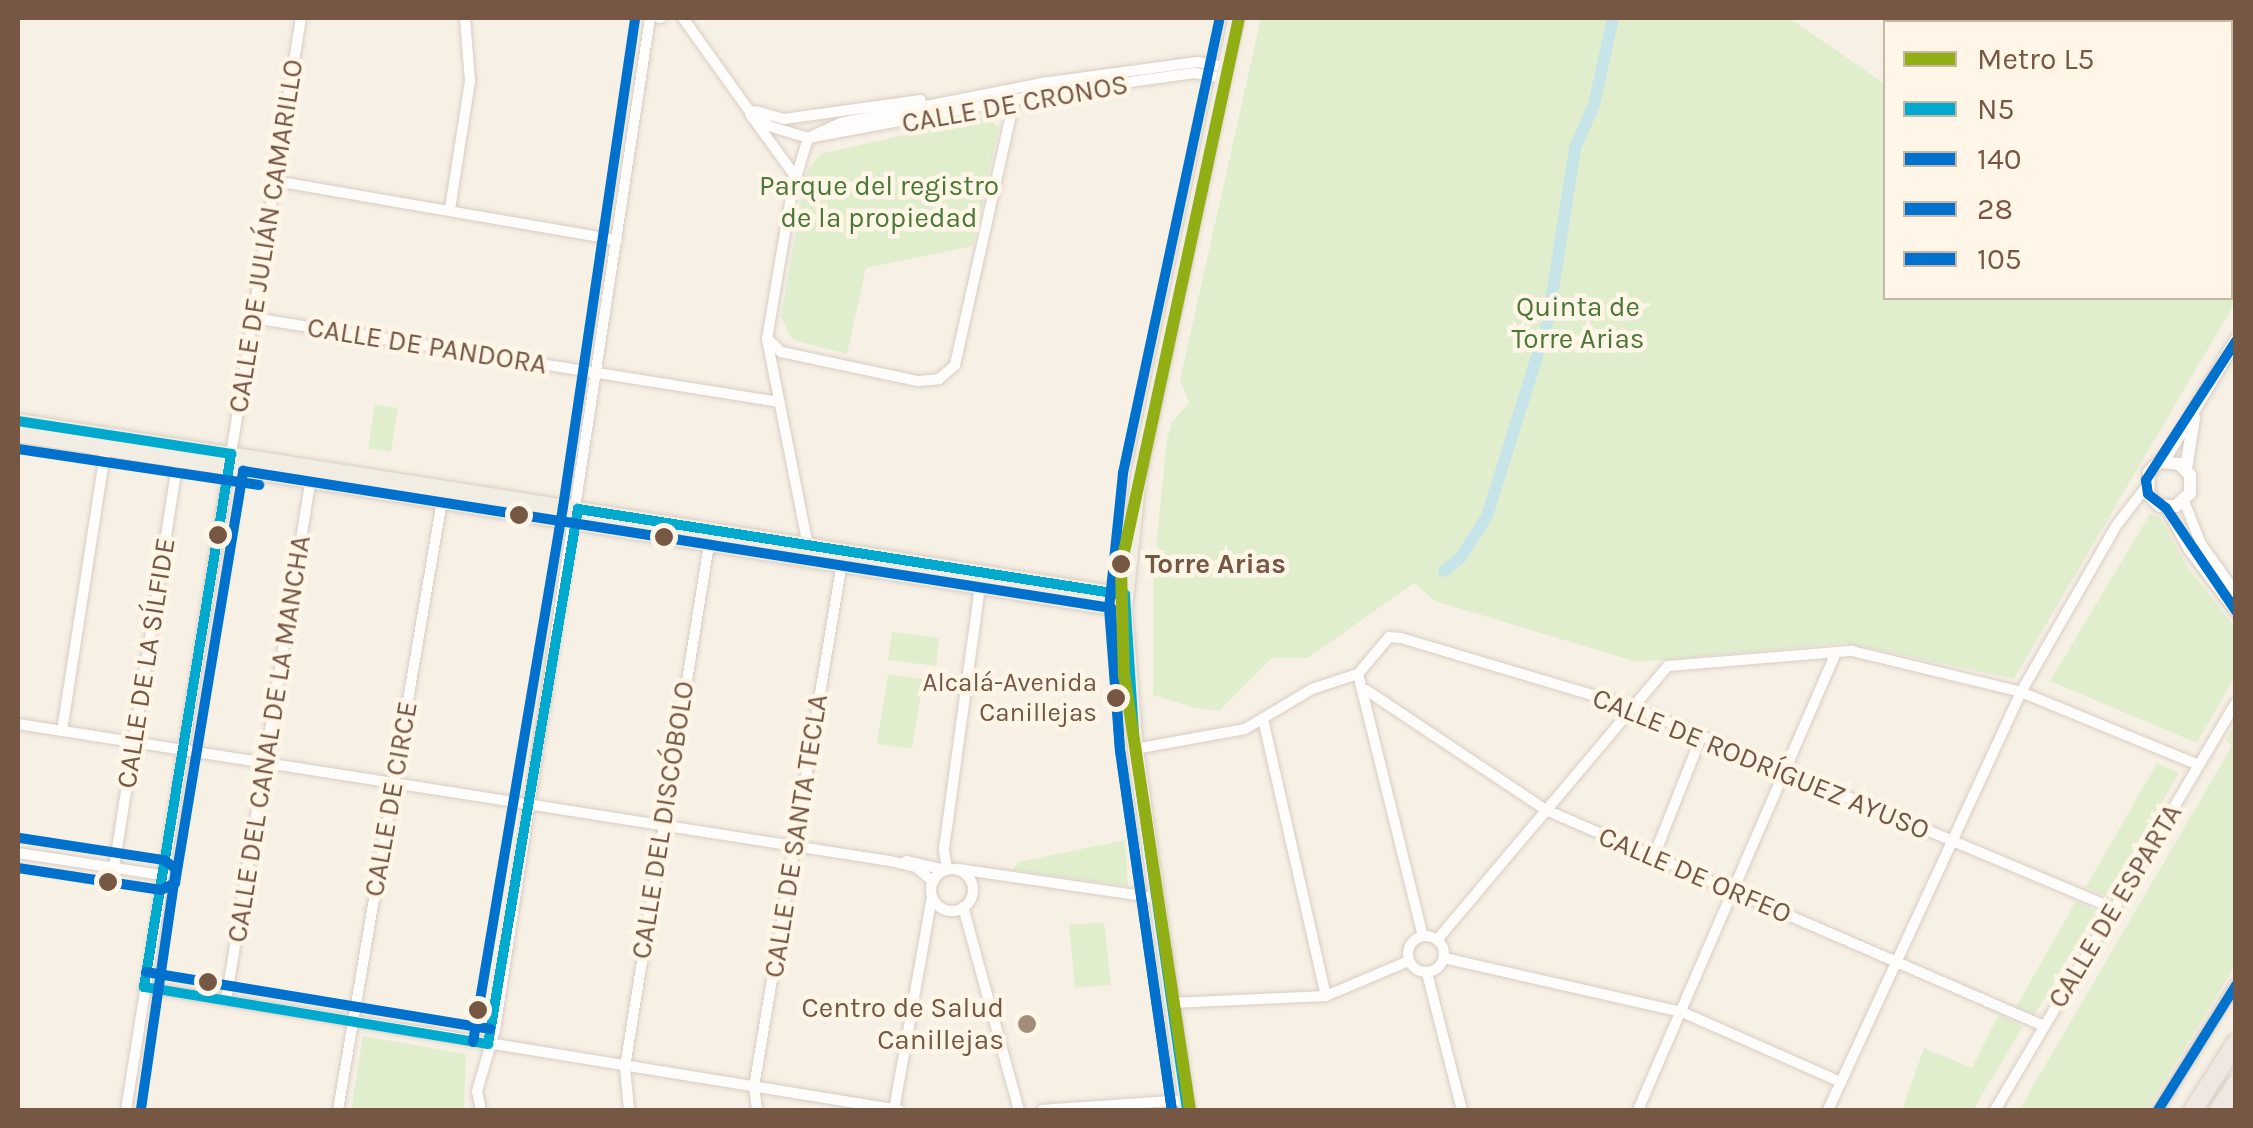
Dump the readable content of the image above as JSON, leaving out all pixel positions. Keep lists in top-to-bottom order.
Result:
{
  "streets": {
    "street": [
      "CALLE DE CRONOS",
      "CALLE DE JULIÁN CAMARILLO",
      "CALLE DE PANDORA",
      "CALLE DE LA SÍLFIDE",
      "CALLE DEL CANAL DE LA MANCHA",
      "CALLE DE RODRÍGUEZ AYUSO",
      "CALLE DE CIRCE",
      "CALLE DEL DISCÓBOLO",
      "CALLE DE SANTA TECLA",
      "CALLE DE ORFEO",
      "CALLE DE ESPARTA"
    ]
  },
  "crossings": [
    ["CALLE DE JULIÁN CAMARILLO", "CALLE DE PANDORA"],
    ["CALLE DE RODRÍGUEZ AYUSO", "CALLE DE ESPARTA"],
    ["CALLE DE ORFEO", "CALLE DE ESPARTA"]
  ],
  "parks": ["Parque del registro de la propiedad", "Quinta de Torre Arias"],
  "places": ["Torre Arias", "Alcalá-Avenida Canillejas", "Centro de Salud Canillejas"],
  "lines": [
    "metro line L5",
    "transit line 28",
    "transit line 105",
    "transit line N5",
    "transit line 140"
  ],
  "legend": [
    "Metro L5",
    "N5",
    "140",
    "28",
    "105"
  ]
}
